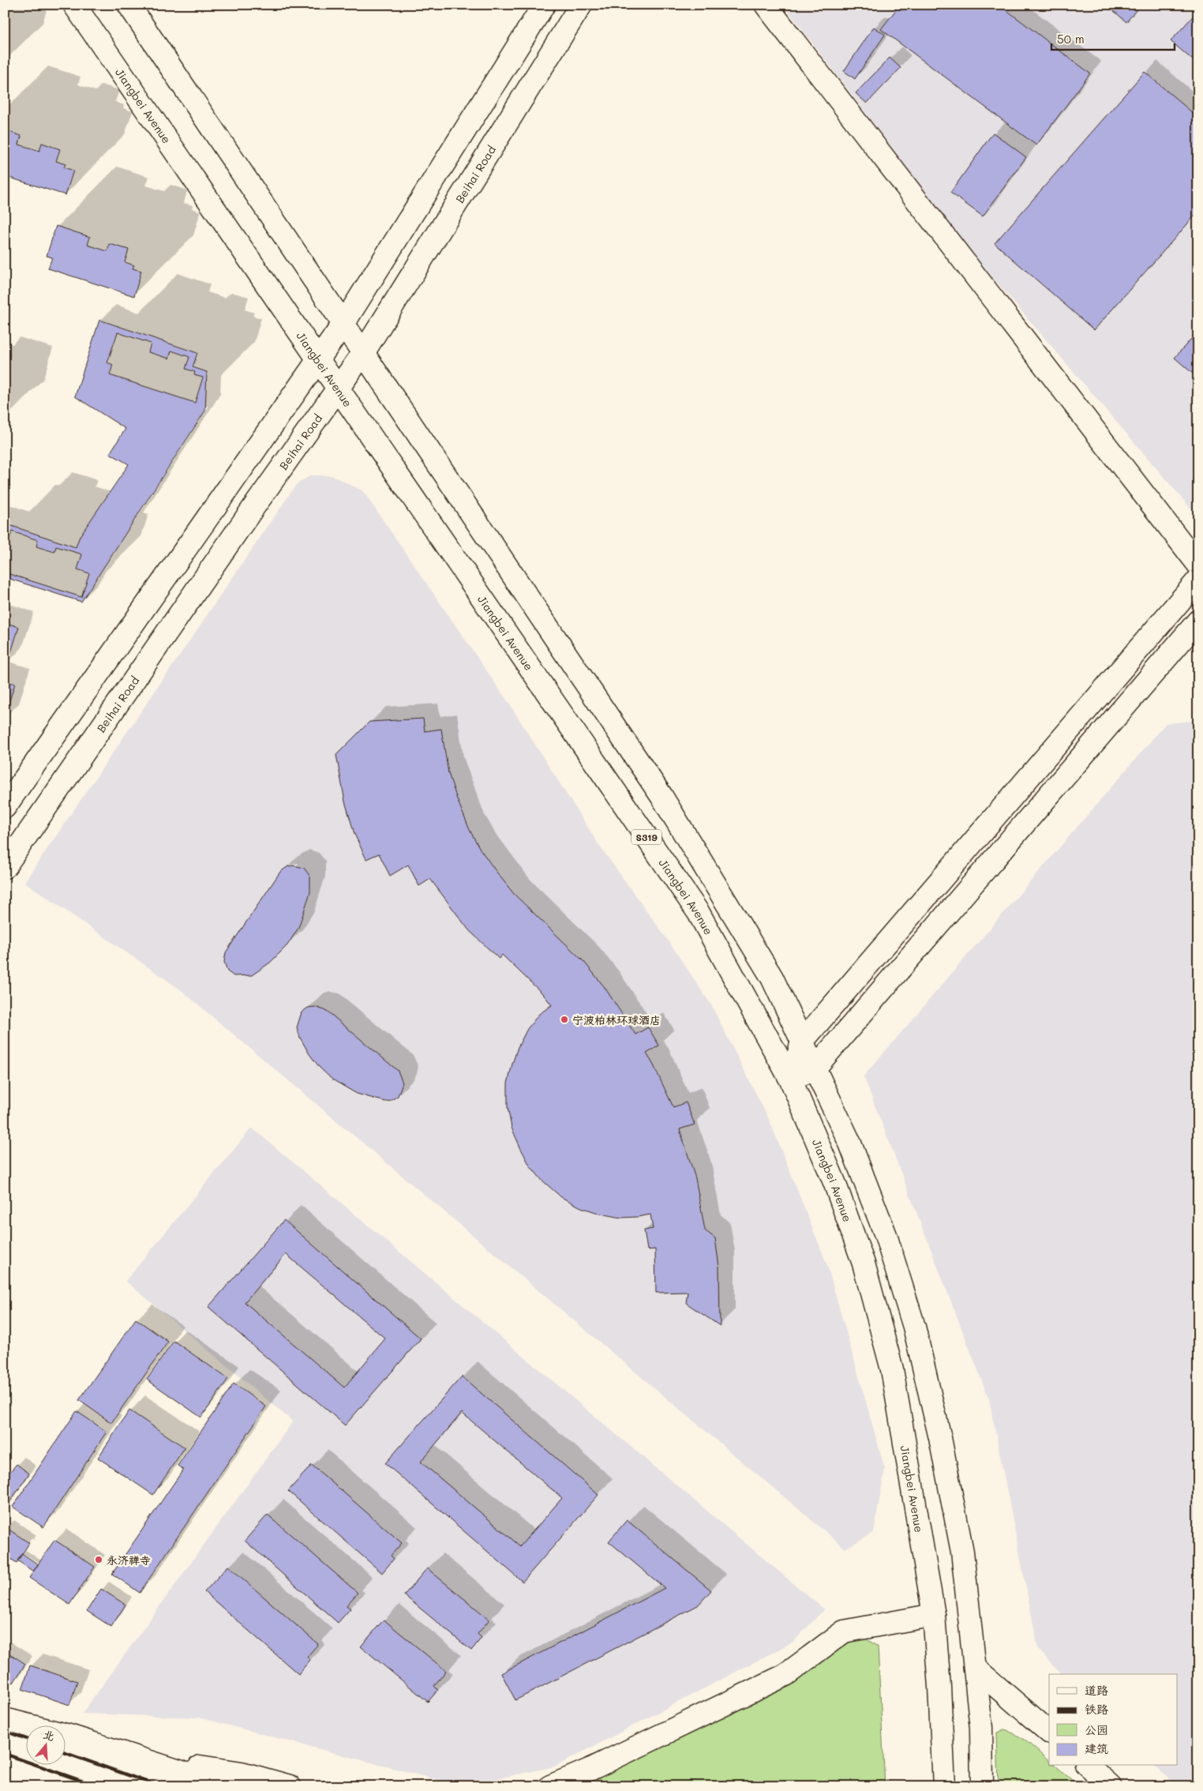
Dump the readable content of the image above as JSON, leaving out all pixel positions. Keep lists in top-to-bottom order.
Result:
{
  "streets": {
    "main road": ["Jiangbei Avenue", "Beihai Road", "S319"]
  },
  "crossings": [
    ["Jiangbei Avenue", "Beihai Road"]
  ],
  "places": ["宁波柏林环球酒店", "永济禅寺"],
  "legend": [
    "道路",
    "铁路",
    "公园",
    "建筑"
  ],
  "scale_bar": "50 m",
  "north": "top"
}
